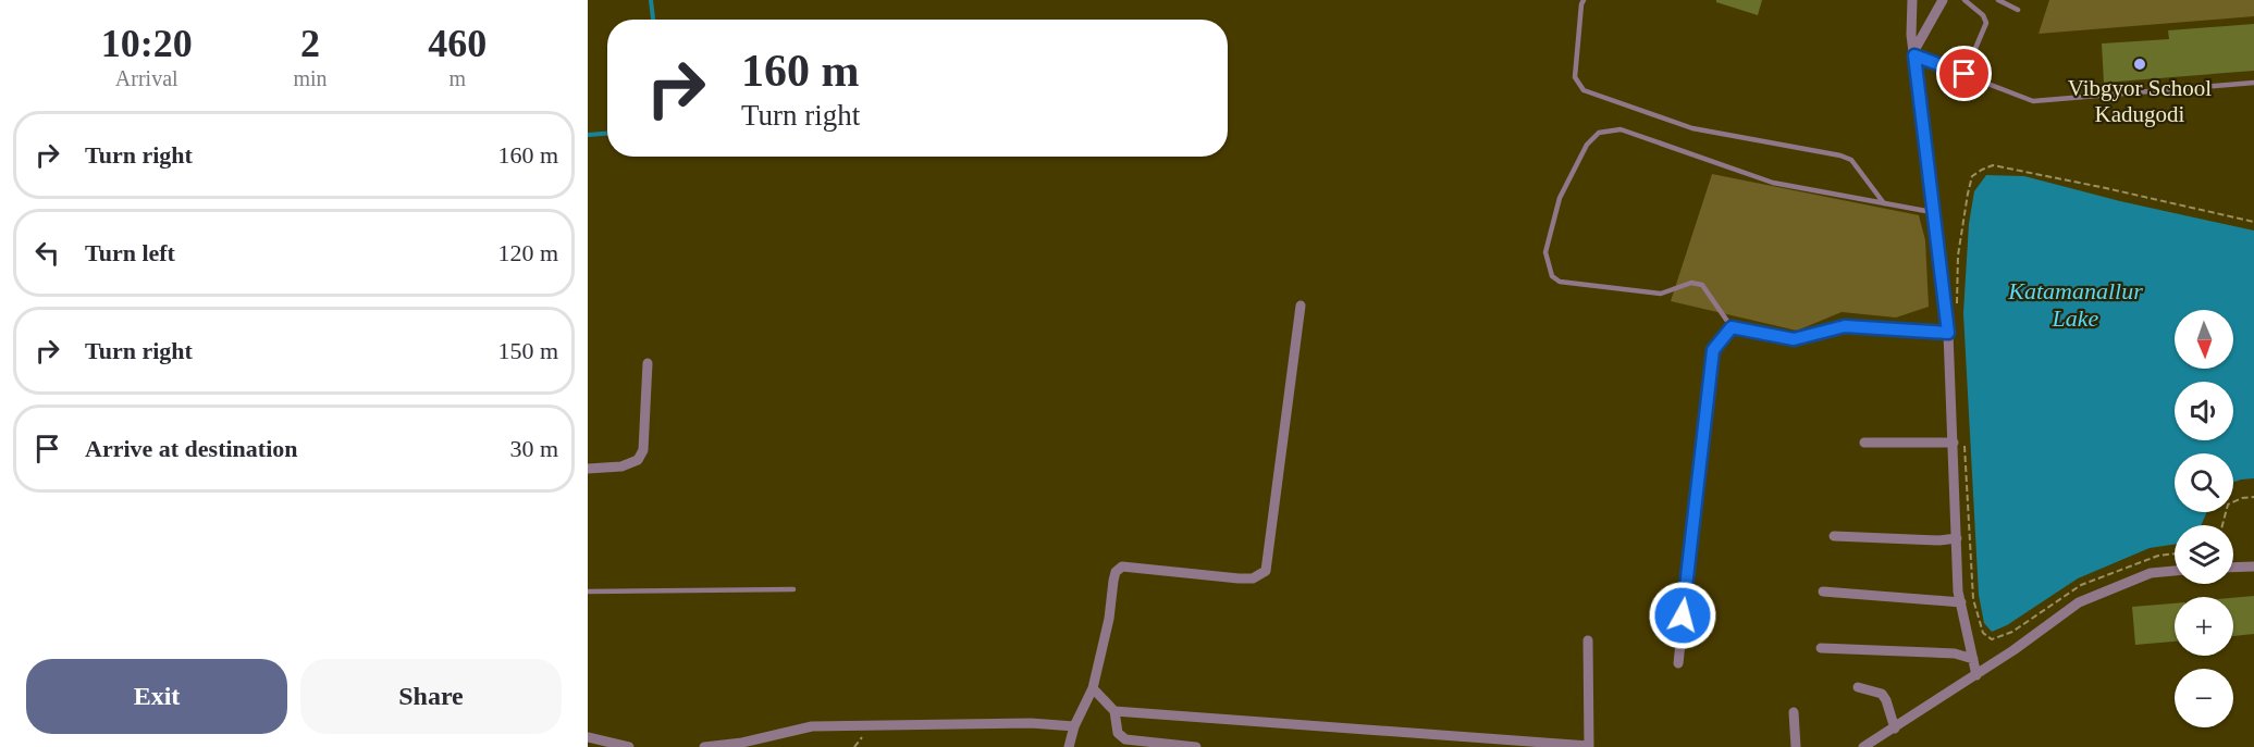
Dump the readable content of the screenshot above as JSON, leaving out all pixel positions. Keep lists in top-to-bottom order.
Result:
{
  "water": ["Katamanallur Lake"],
  "places": ["Vibgyor School Kadugodi"],
  "north": "bottom",
  "page": {
    "eta": [
      "10:20",
      "Arrival",
      "2",
      "min",
      "460",
      "m"
    ],
    "turn": ["160 m", "Turn right"],
    "list": [
      {
        "name": "Turn right",
        "value": "160 m"
      },
      {
        "name": "Turn left",
        "value": "120 m"
      },
      {
        "name": "Turn right",
        "value": "150 m"
      },
      {
        "name": "Arrive at destination",
        "value": "30 m"
      }
    ],
    "map_buttons": ["+", "−"],
    "buttons": ["Exit", "Share"]
  }
}
